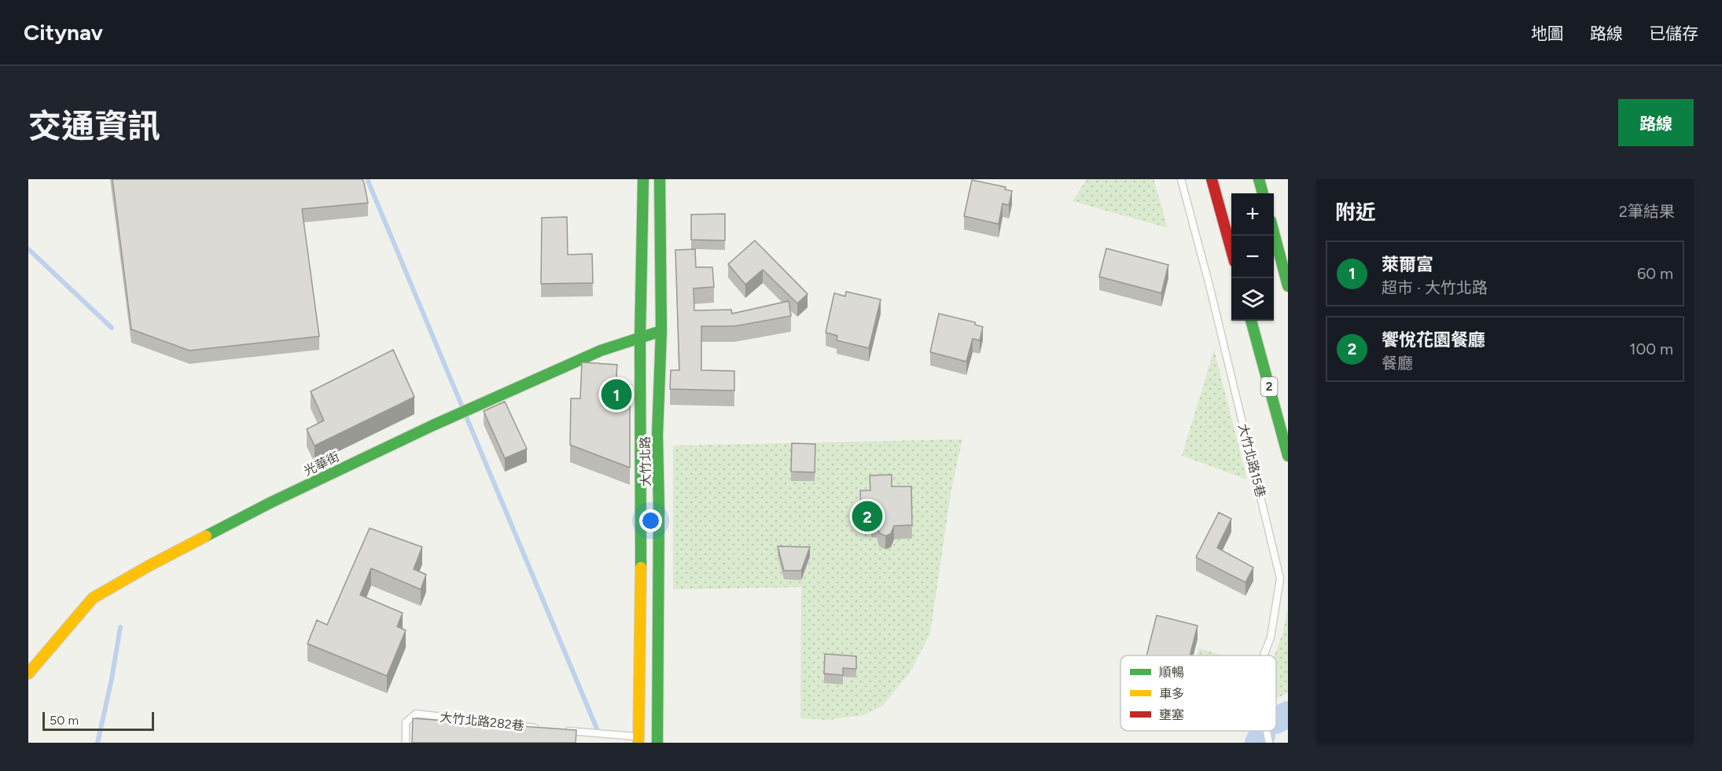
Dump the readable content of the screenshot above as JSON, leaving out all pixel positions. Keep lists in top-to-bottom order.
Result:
{
  "streets": {
    "main road": ["2", "大竹北路", "光華街"],
    "lane": ["大竹北路15巷", "大竹北路282巷"]
  },
  "crossings": [
    ["大竹北路", "光華街"]
  ],
  "legend": ["順暢", "車多", "壅塞"],
  "scale_bar": "50 m",
  "page": {
    "header": "Citynav",
    "nav": ["地圖", "路線", "已儲存"],
    "title": "交通資訊",
    "buttons": "路線",
    "heading": ["附近", "2筆結果"],
    "map_buttons": ["+", "−"],
    "list": [
      {
        "mark": "1",
        "name": "萊爾富",
        "note": "超市 · 大竹北路",
        "value": "60 m"
      },
      {
        "mark": "2",
        "name": "饗悅花園餐廳",
        "note": "餐廳",
        "value": "100 m"
      }
    ],
    "pins": ["1", "2"],
    "scale": "50 m"
  }
}
